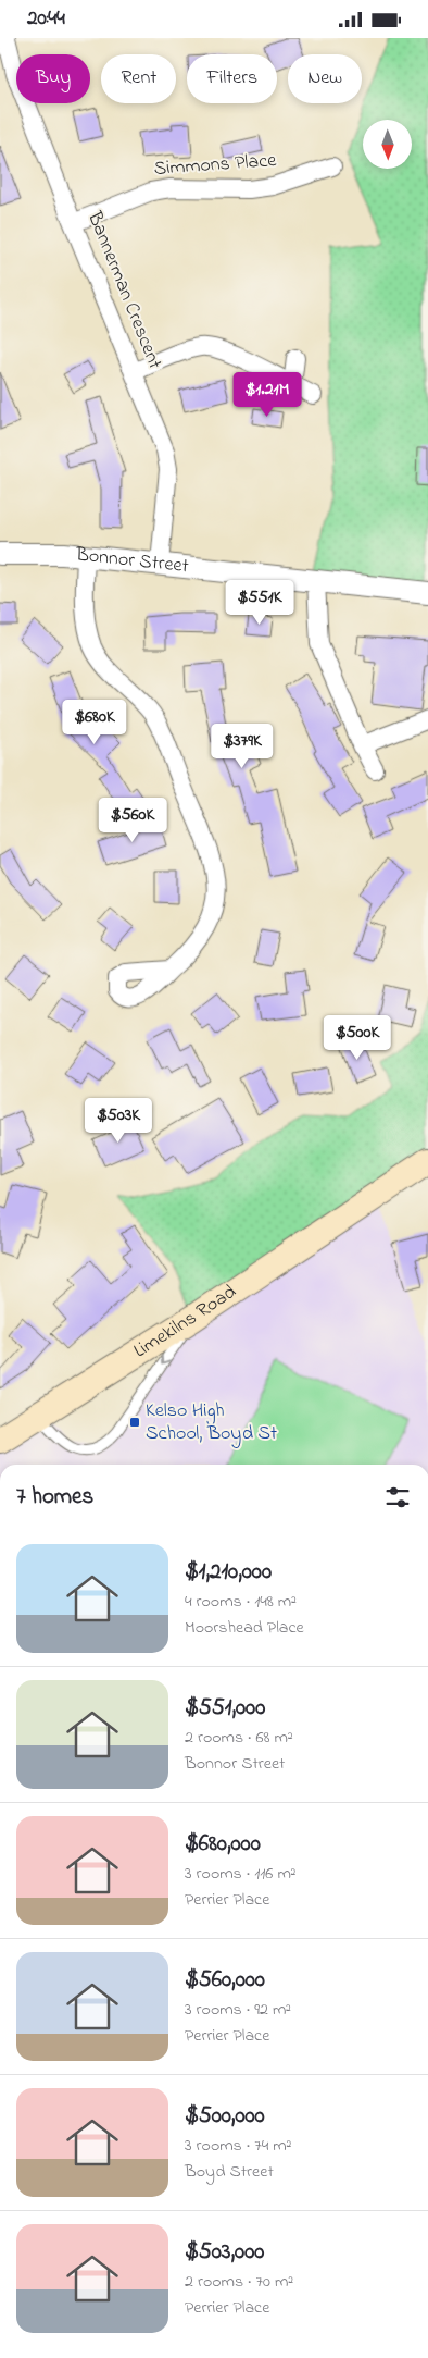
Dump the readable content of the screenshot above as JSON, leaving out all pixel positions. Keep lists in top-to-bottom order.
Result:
{
  "streets": {
    "main road": ["Limekilns Road"],
    "street": ["Simmons Place", "Bannerman Crescent", "Bonnor Street"]
  },
  "crossings": [
    ["Simmons Place", "Bannerman Crescent"],
    ["Bannerman Crescent", "Bonnor Street"]
  ],
  "places": {
    "transit": ["Kelso High School, Boyd St"]
  },
  "north": "bottom",
  "page": {
    "status": "20:44",
    "chip": [
      "Buy",
      "Rent",
      "Filters",
      "New"
    ],
    "price": [
      "$1.21M",
      "$551K",
      "$680K",
      "$379K",
      "$560K",
      "$500K",
      "$503K"
    ],
    "heading": "7 homes",
    "list": [
      {
        "name": "$1,210,000",
        "note": "4 rooms · 148 m² · Moorshead Place"
      },
      {
        "name": "$551,000",
        "note": "2 rooms · 68 m² · Bonnor Street"
      },
      {
        "name": "$680,000",
        "note": "3 rooms · 116 m² · Perrier Place"
      },
      {
        "name": "$560,000",
        "note": "3 rooms · 92 m² · Perrier Place"
      },
      {
        "name": "$500,000",
        "note": "3 rooms · 74 m² · Boyd Street"
      },
      {
        "name": "$503,000",
        "note": "2 rooms · 70 m² · Perrier Place"
      }
    ]
  }
}
